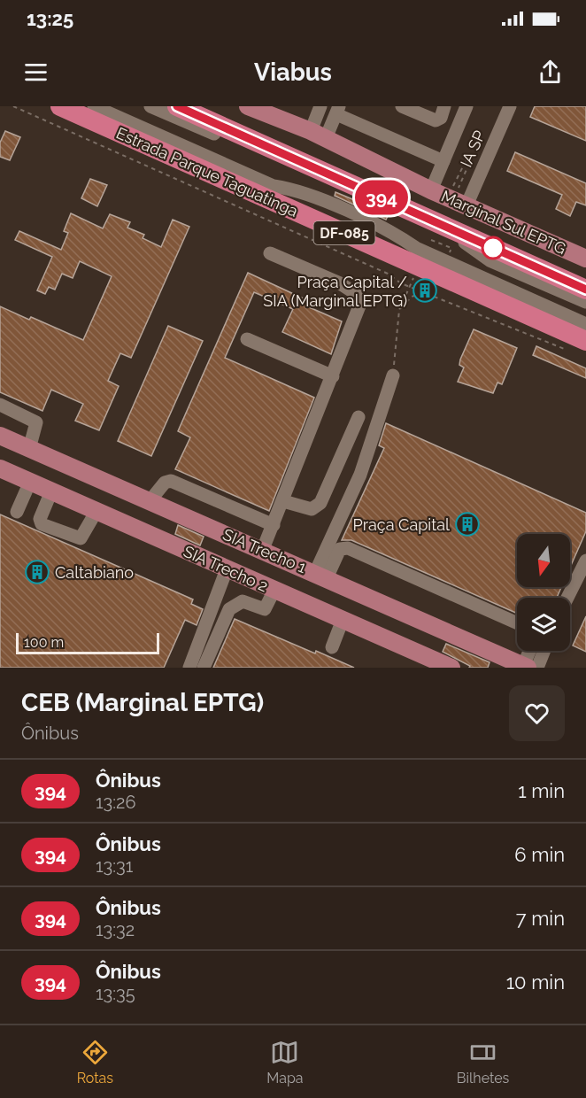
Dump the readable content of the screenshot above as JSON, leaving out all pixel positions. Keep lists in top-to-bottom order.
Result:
{
  "streets": {
    "highway": ["Estrada Parque Taguatinga", "DF-085"],
    "main road": ["Marginal Sul EPTG", "SIA Trecho 1", "SIA Trecho 2"],
    "street": ["IA SP"]
  },
  "crossings": [
    ["IA SP", "Marginal Sul EPTG"]
  ],
  "places": {
    "building": ["Praça Capital / SIA (Marginal EPTG)", "Praça Capital", "Caltabiano"]
  },
  "lines": ["bus line 394"],
  "scale_bar": "100 m",
  "north": "bottom",
  "page": {
    "status": "13:25",
    "header": "Viabus",
    "on_map": "394",
    "scale": "100 m",
    "heading": ["CEB (Marginal EPTG)", "Ônibus"],
    "list": [
      {
        "mark": "394",
        "name": "Ônibus",
        "note": "13:26",
        "value": "1 min"
      },
      {
        "mark": "394",
        "name": "Ônibus",
        "note": "13:31",
        "value": "6 min"
      },
      {
        "mark": "394",
        "name": "Ônibus",
        "note": "13:32",
        "value": "7 min"
      },
      {
        "mark": "394",
        "name": "Ônibus",
        "note": "13:35",
        "value": "10 min"
      }
    ],
    "tabs": ["Rotas", "Mapa", "Bilhetes"]
  }
}
